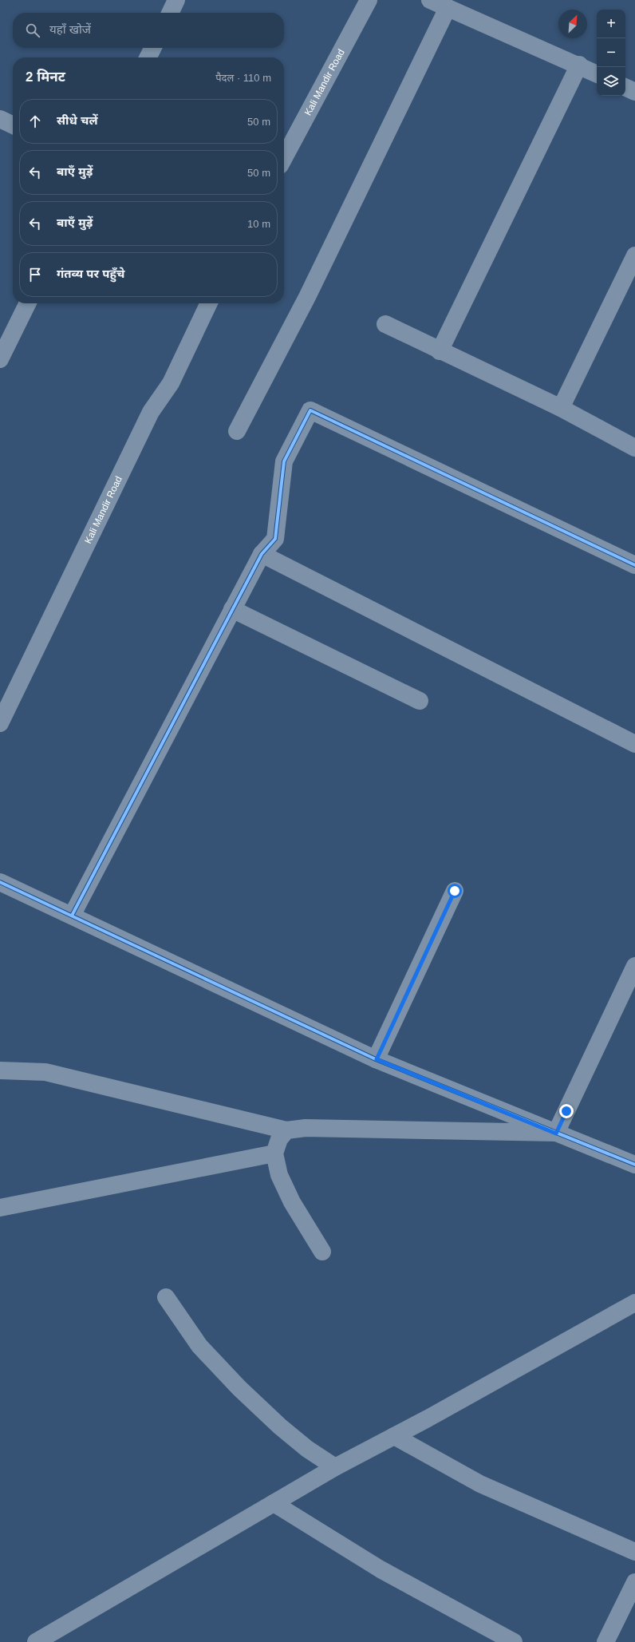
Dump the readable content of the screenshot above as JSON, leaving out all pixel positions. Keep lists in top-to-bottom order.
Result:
{
  "streets": {
    "street": ["Kali Mandir Road"]
  },
  "north": "top right",
  "page": {
    "map_buttons": ["+", "−"],
    "search": "यहाँ खोजें",
    "heading": ["2 मिनट", "पैदल · 110 m"],
    "list": [
      ["सीधे चलें", "50 m"],
      ["बाएँ मुड़ें", "50 m"],
      ["बाएँ मुड़ें", "10 m"],
      "गंतव्य पर पहुँचे"
    ]
  }
}
